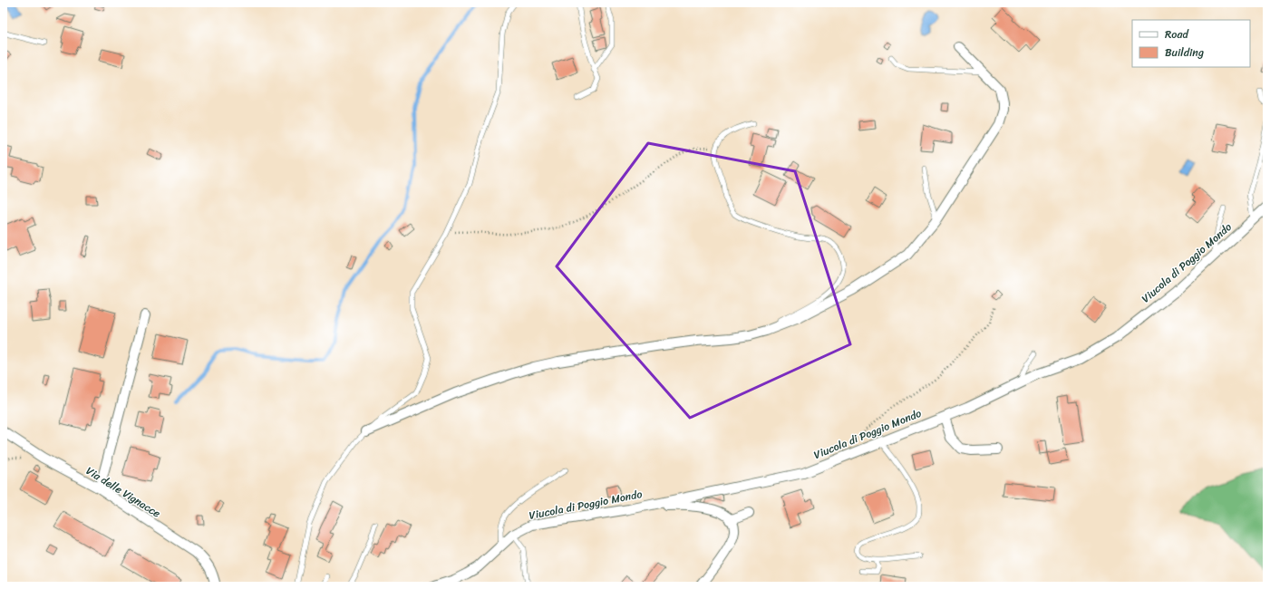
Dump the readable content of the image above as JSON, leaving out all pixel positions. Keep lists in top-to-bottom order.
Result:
{
  "streets": {
    "street": ["Viucola di Poggio Mondo", "Via delle Vignacce"]
  },
  "legend": ["Road", "Building"]
}
